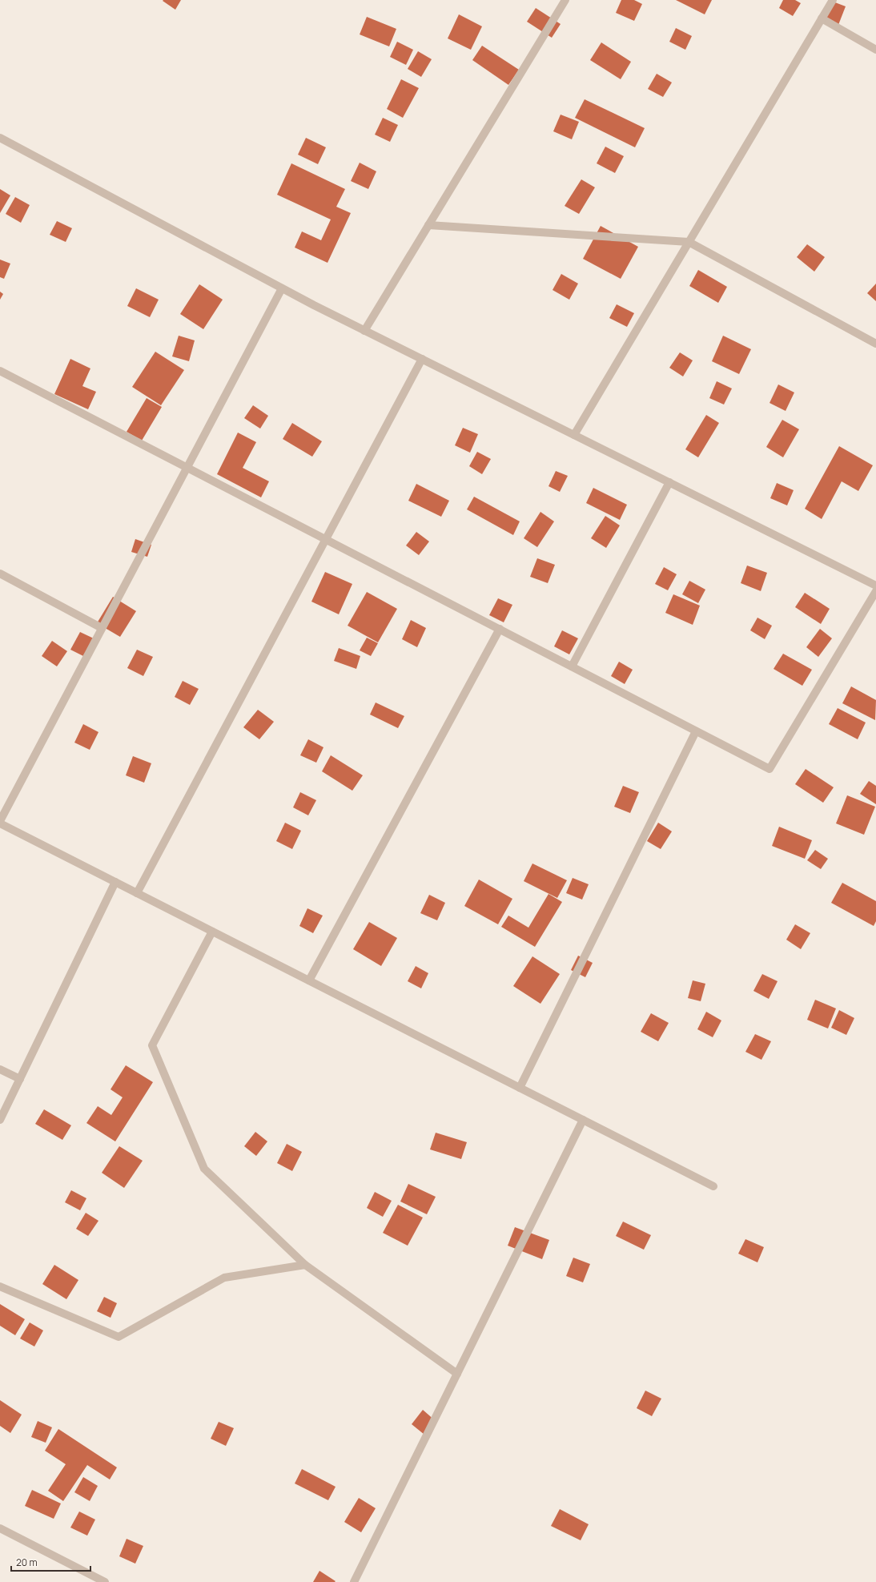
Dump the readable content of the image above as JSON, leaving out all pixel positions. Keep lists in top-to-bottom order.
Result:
{
  "scale_bar": "20 m"
}
